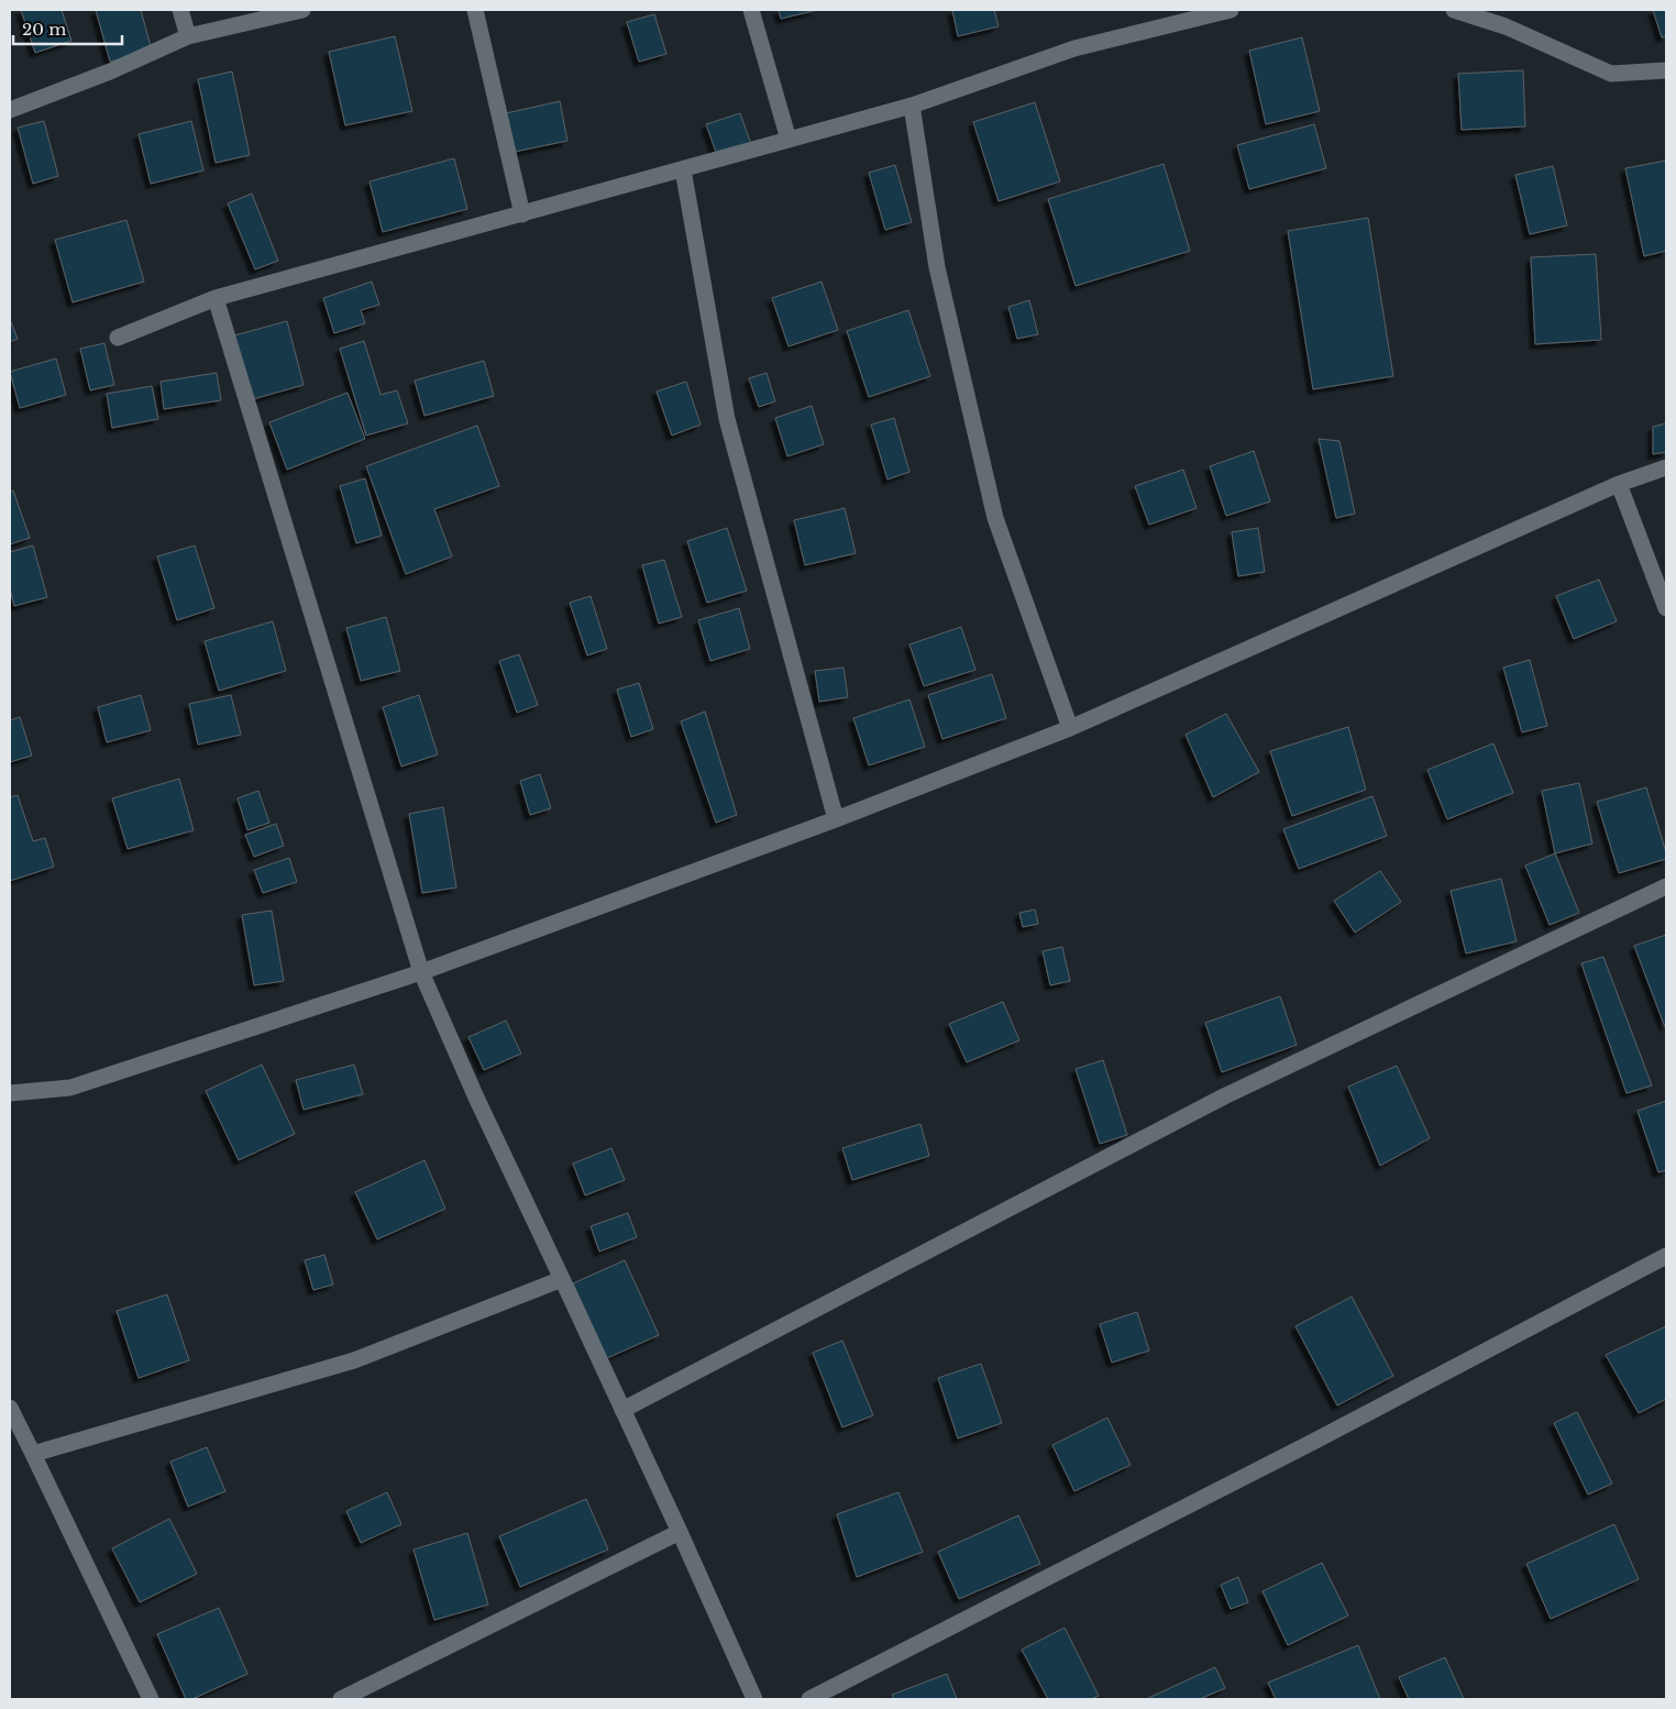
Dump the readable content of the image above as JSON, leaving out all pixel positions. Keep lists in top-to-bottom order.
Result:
{
  "scale_bar": "20 m"
}
